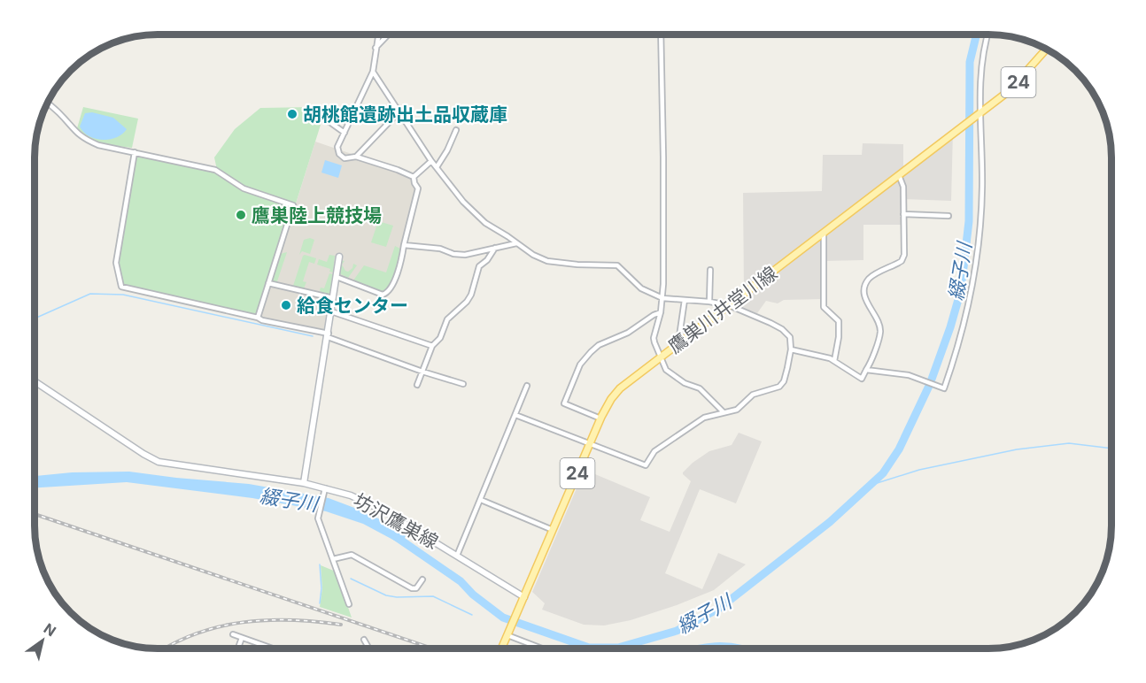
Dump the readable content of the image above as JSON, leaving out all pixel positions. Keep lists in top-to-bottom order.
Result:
{
  "streets": {
    "main road": ["24", "鷹巣川井堂川線", "坊沢鷹巣線"]
  },
  "crossings": [
    ["鷹巣川井堂川線", "坊沢鷹巣線"]
  ],
  "water": ["綴子川"],
  "places": ["胡桃館遺跡出土品収蔵庫", "鷹巣陸上競技場", "給食センター"],
  "north": "top right"
}
